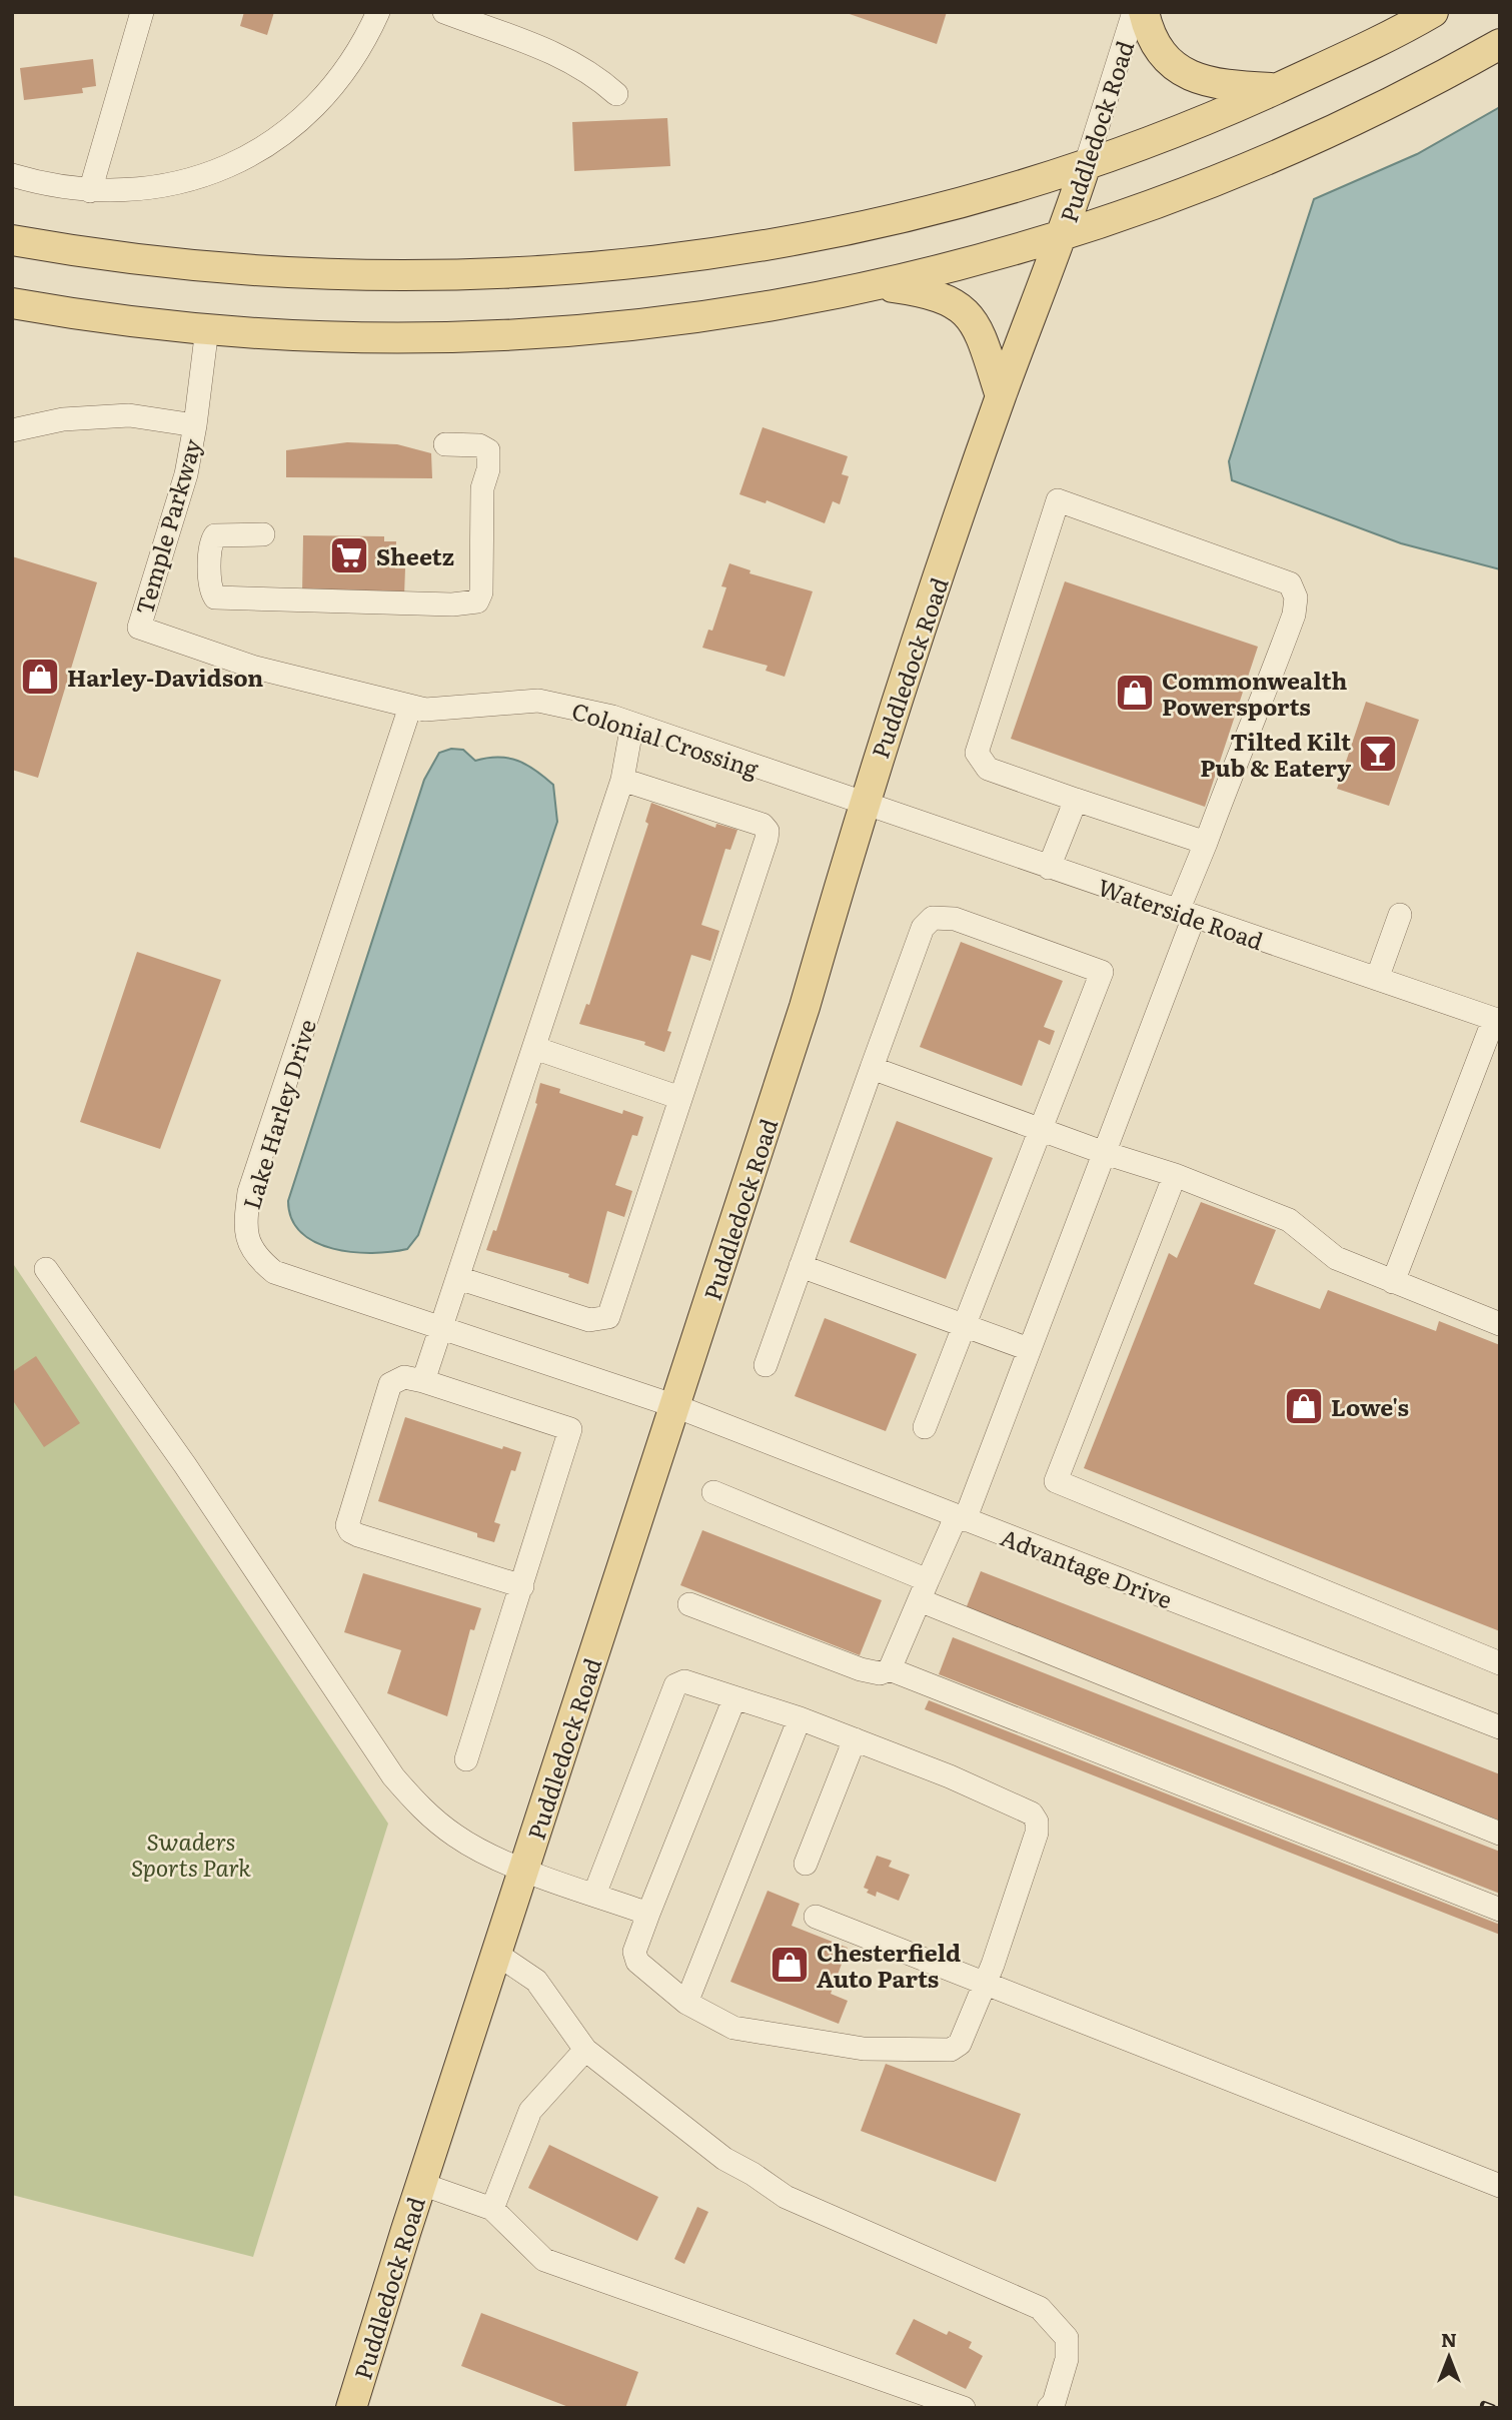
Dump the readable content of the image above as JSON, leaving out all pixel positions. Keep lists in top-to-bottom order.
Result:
{
  "streets": {
    "main road": ["Puddledock Road"],
    "street": [
      "Temple Parkway",
      "Colonial Crossing",
      "Waterside Road",
      "Lake Harley Drive",
      "Advantage Drive"
    ]
  },
  "crossings": [
    ["Puddledock Road", "Colonial Crossing"],
    ["Puddledock Road", "Waterside Road"],
    ["Puddledock Road", "Lake Harley Drive"],
    ["Puddledock Road", "Advantage Drive"],
    ["Temple Parkway", "Colonial Crossing"],
    ["Colonial Crossing", "Waterside Road"],
    ["Colonial Crossing", "Lake Harley Drive"],
    ["Lake Harley Drive", "Advantage Drive"]
  ],
  "parks": ["Swaders Sports Park"],
  "places": {
    "supermarket": ["Sheetz"],
    "shop": [
      "Harley-Davidson",
      "Commonwealth Powersports",
      "Lowe's",
      "Chesterfield Auto Parts"
    ],
    "bar": ["Tilted Kilt Pub & Eatery"]
  },
  "north": "top"
}
